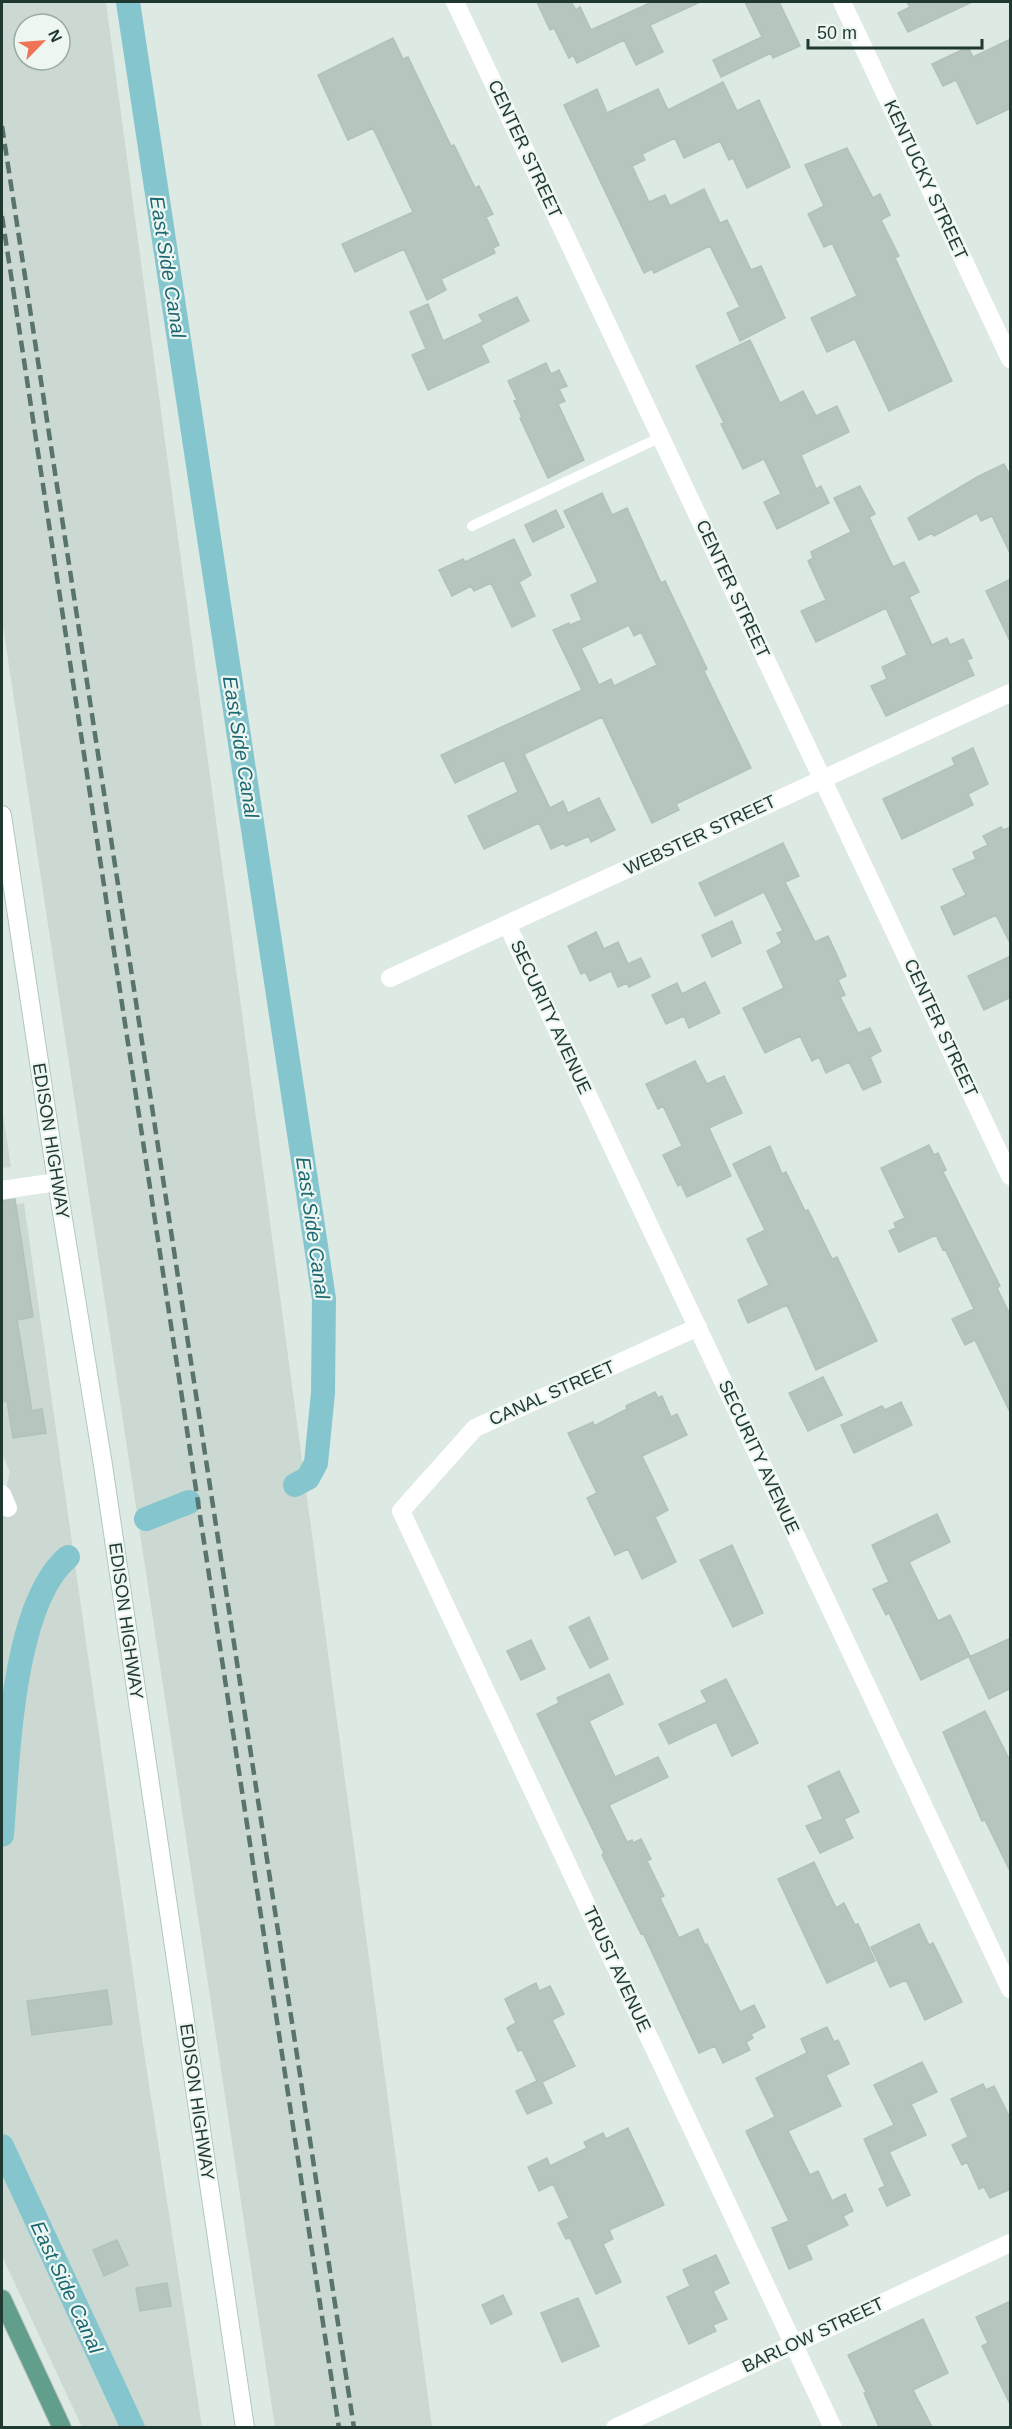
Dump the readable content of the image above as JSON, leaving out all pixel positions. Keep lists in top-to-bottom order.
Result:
{
  "streets": {
    "street": [
      "CENTER STREET",
      "KENTUCKY STREET",
      "WEBSTER STREET",
      "SECURITY AVENUE",
      "EDISON HIGHWAY",
      "CANAL STREET",
      "TRUST AVENUE",
      "BARLOW STREET"
    ]
  },
  "crossings": [
    ["CENTER STREET", "WEBSTER STREET"],
    ["WEBSTER STREET", "SECURITY AVENUE"],
    ["SECURITY AVENUE", "CANAL STREET"],
    ["CANAL STREET", "TRUST AVENUE"],
    ["TRUST AVENUE", "BARLOW STREET"]
  ],
  "water": ["East Side Canal"],
  "scale_bar": "50 m",
  "north": "top right"
}
